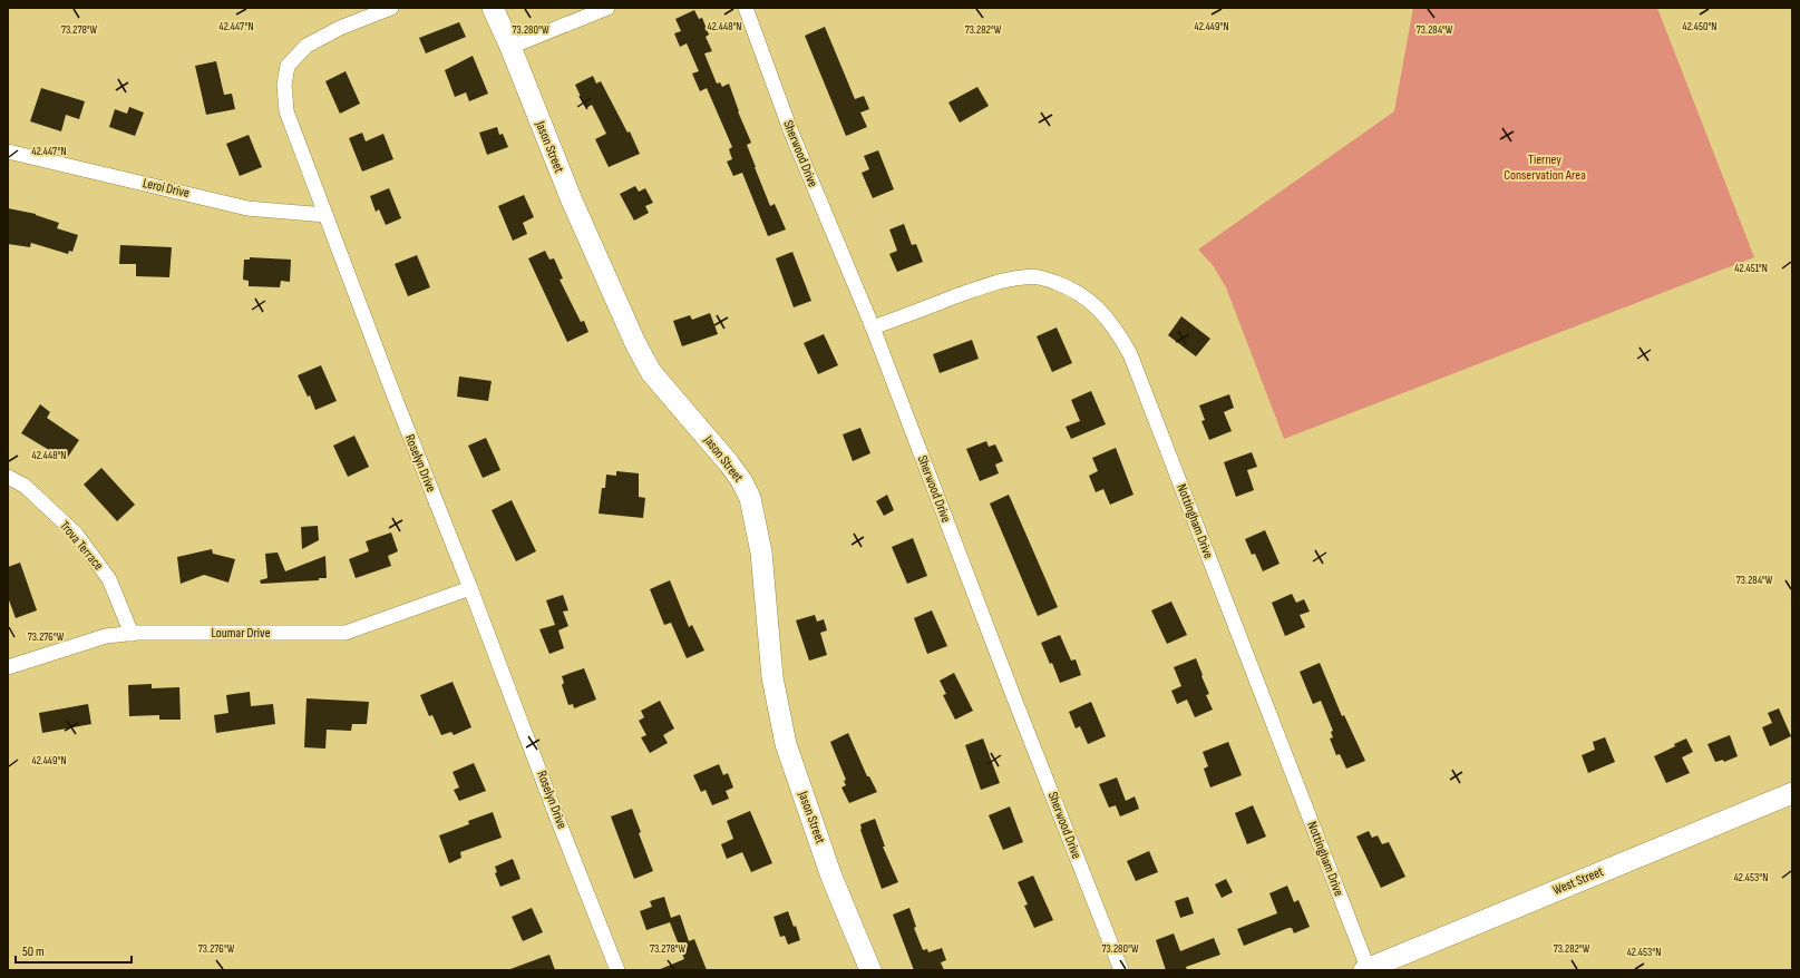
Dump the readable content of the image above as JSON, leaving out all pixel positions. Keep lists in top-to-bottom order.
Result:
{
  "streets": {
    "street": [
      "Jason Street",
      "Sherwood Drive",
      "Leroi Drive",
      "Roselyn Drive",
      "Nottingham Drive",
      "Trova Terrace",
      "Loumar Drive",
      "West Street"
    ]
  },
  "crossings": [
    ["Sherwood Drive", "Nottingham Drive"],
    ["Leroi Drive", "Roselyn Drive"],
    ["Roselyn Drive", "Loumar Drive"],
    ["Nottingham Drive", "West Street"],
    ["Trova Terrace", "Loumar Drive"]
  ],
  "parks": ["Tierney Conservation Area"],
  "scale_bar": "50 m",
  "coordinates": [
    "42.448°N",
    "42.447°N",
    "42.449°N",
    "42.450°N",
    "73.284°W",
    "73.278°W",
    "73.280°W",
    "73.282°W",
    "42.451°N",
    "73.276°W",
    "42.453°N"
  ]
}
